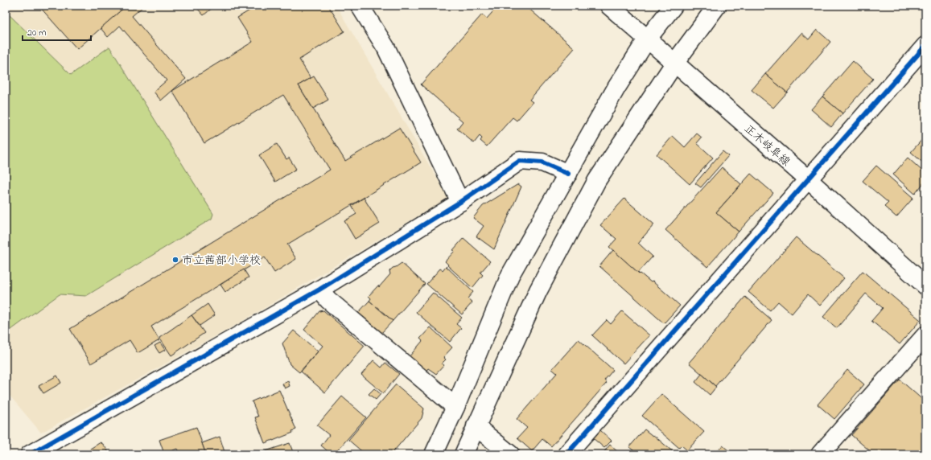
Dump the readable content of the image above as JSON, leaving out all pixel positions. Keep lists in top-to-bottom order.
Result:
{
  "streets": {
    "street": ["正木岐阜線"]
  },
  "places": ["市立茜部小学校"],
  "scale_bar": "20 m"
}
